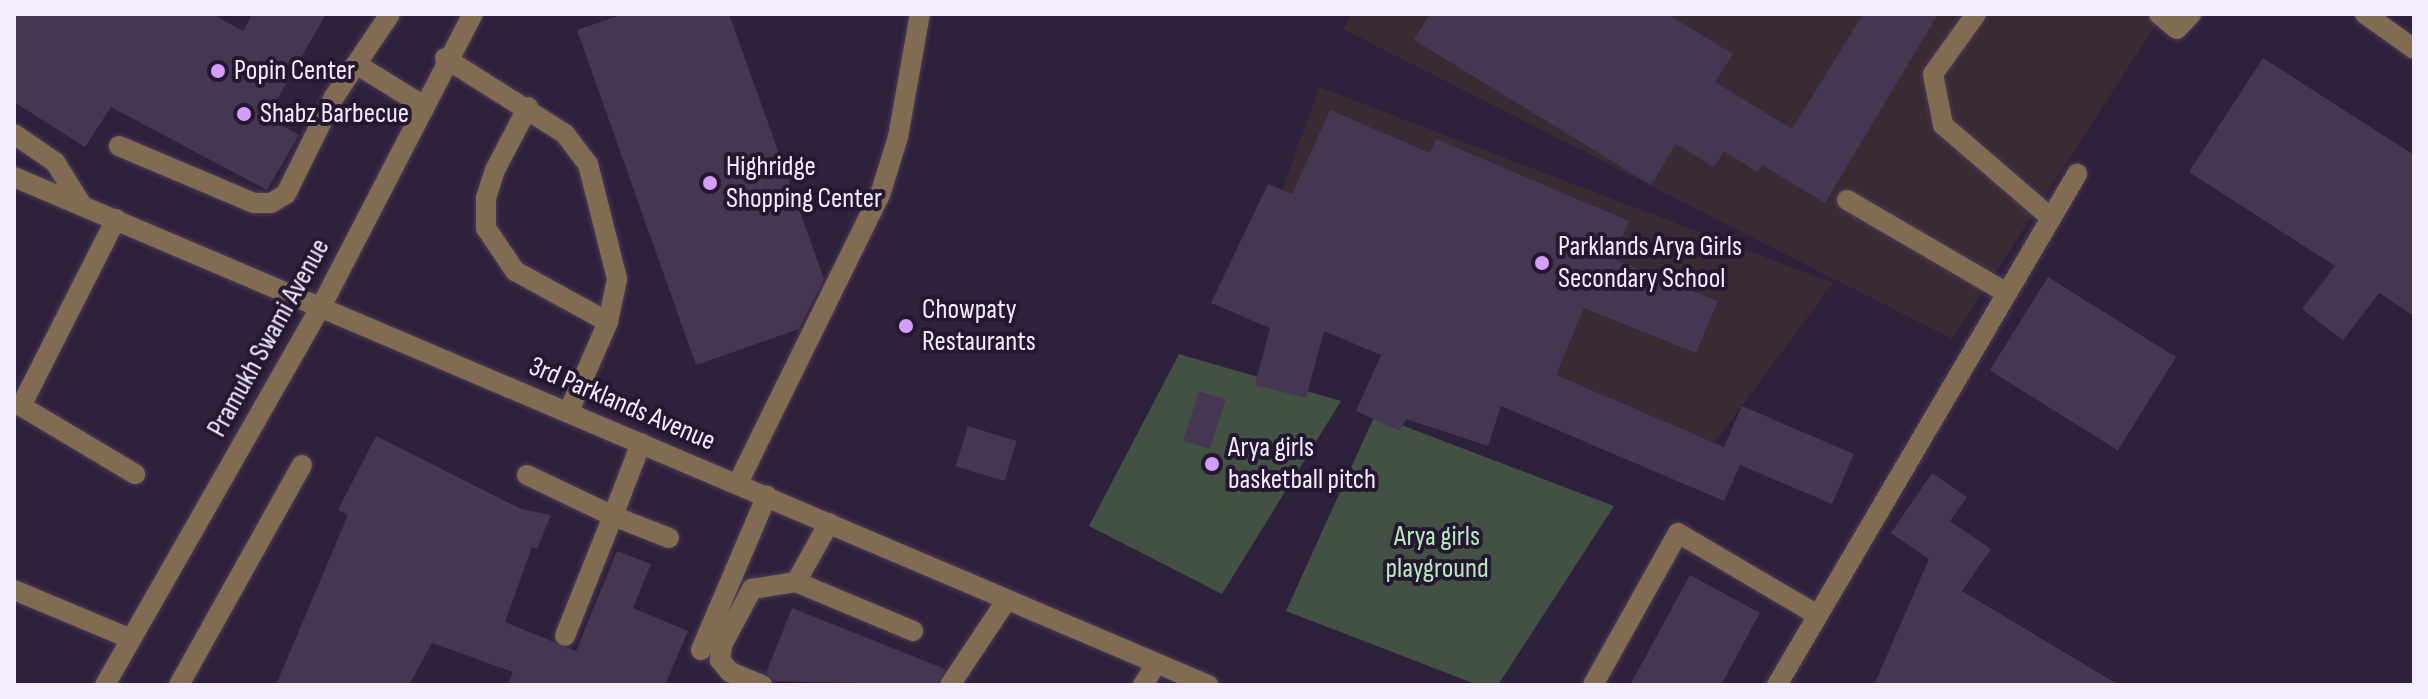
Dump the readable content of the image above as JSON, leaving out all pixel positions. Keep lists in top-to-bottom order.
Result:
{
  "streets": {
    "street": ["Pramukh Swami Avenue", "3rd Parklands Avenue"]
  },
  "crossings": [
    ["Pramukh Swami Avenue", "3rd Parklands Avenue"]
  ],
  "parks": ["Arya girls playground"],
  "places": [
    "Popin Center",
    "Shabz Barbecue",
    "Highridge Shopping Center",
    "Parklands Arya Girls Secondary School",
    "Chowpaty Restaurants",
    "Arya girls basketball pitch"
  ]
}
